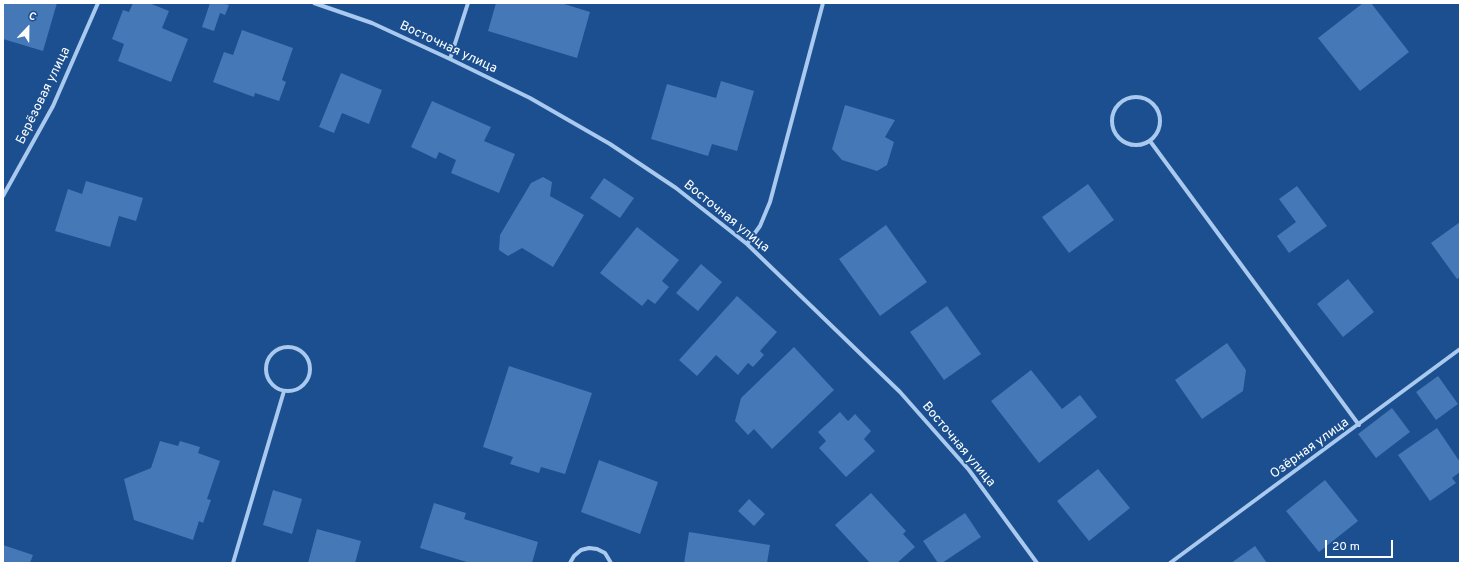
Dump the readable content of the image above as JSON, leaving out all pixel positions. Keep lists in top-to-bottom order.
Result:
{
  "streets": {
    "street": ["Восточная улица", "Берёзовая улица", "Озёрная улица"]
  },
  "scale_bar": "20 m",
  "north": "top"
}
